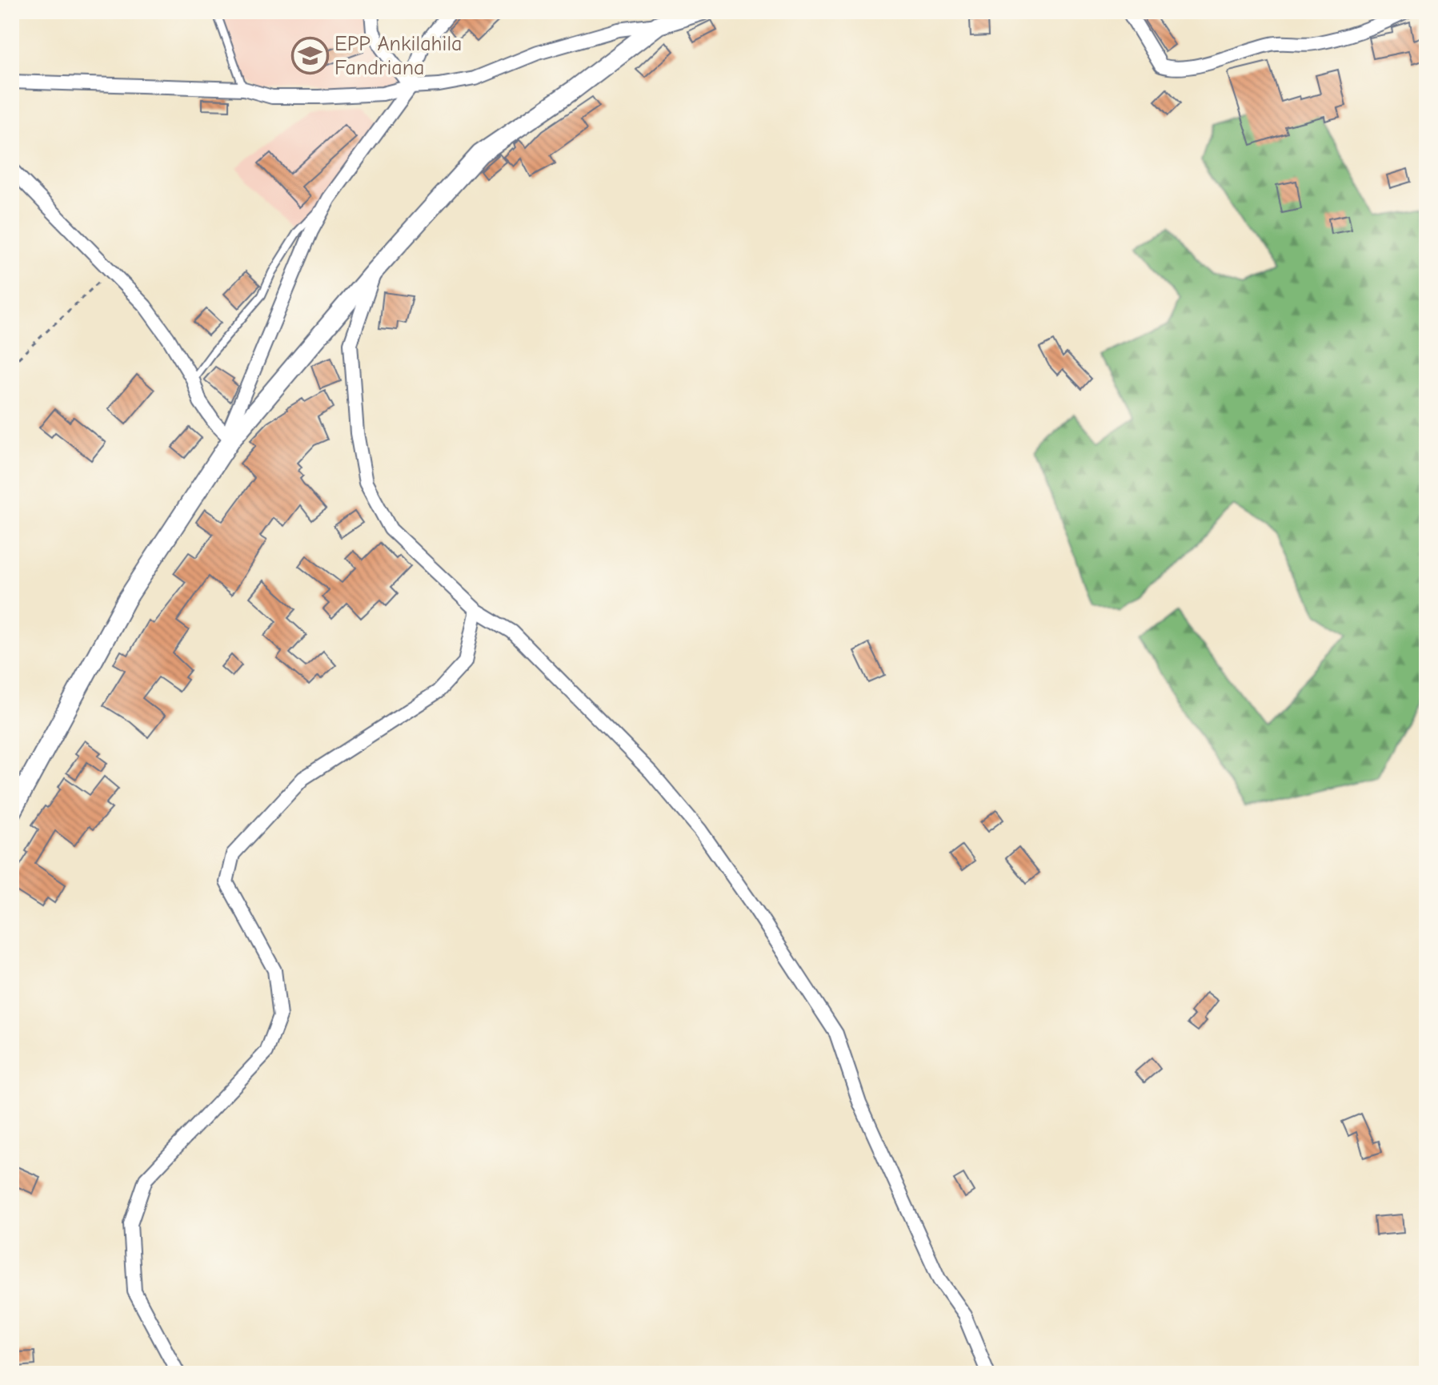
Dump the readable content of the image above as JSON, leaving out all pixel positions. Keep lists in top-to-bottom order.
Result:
{
  "places": {
    "school or university": ["EPP Ankilahila Fandriana"]
  }
}
